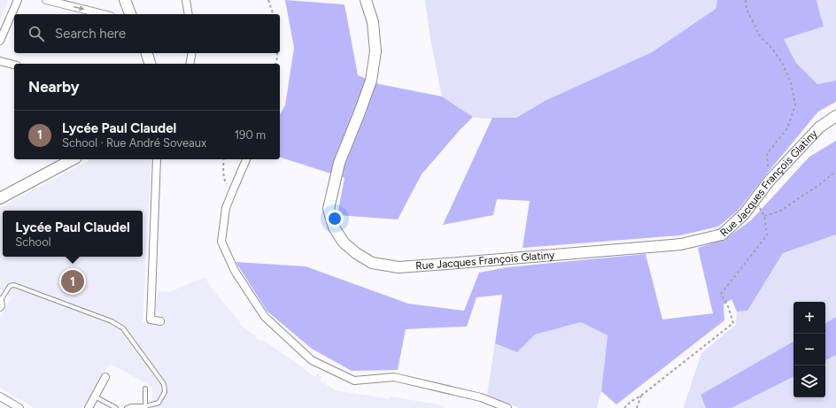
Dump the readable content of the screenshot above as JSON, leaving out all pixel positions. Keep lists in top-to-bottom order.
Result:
{
  "streets": {
    "main road": ["Rue Jacques François Glatiny"]
  },
  "page": {
    "search": "Search here",
    "heading": "Nearby",
    "list": [
      {
        "mark": "1",
        "name": "Lycée Paul Claudel",
        "note": "School · Rue André Soveaux",
        "value": "190 m"
      }
    ],
    "popup": ["Lycée Paul Claudel", "School"],
    "pins": "1",
    "map_buttons": ["+", "−"]
  }
}
